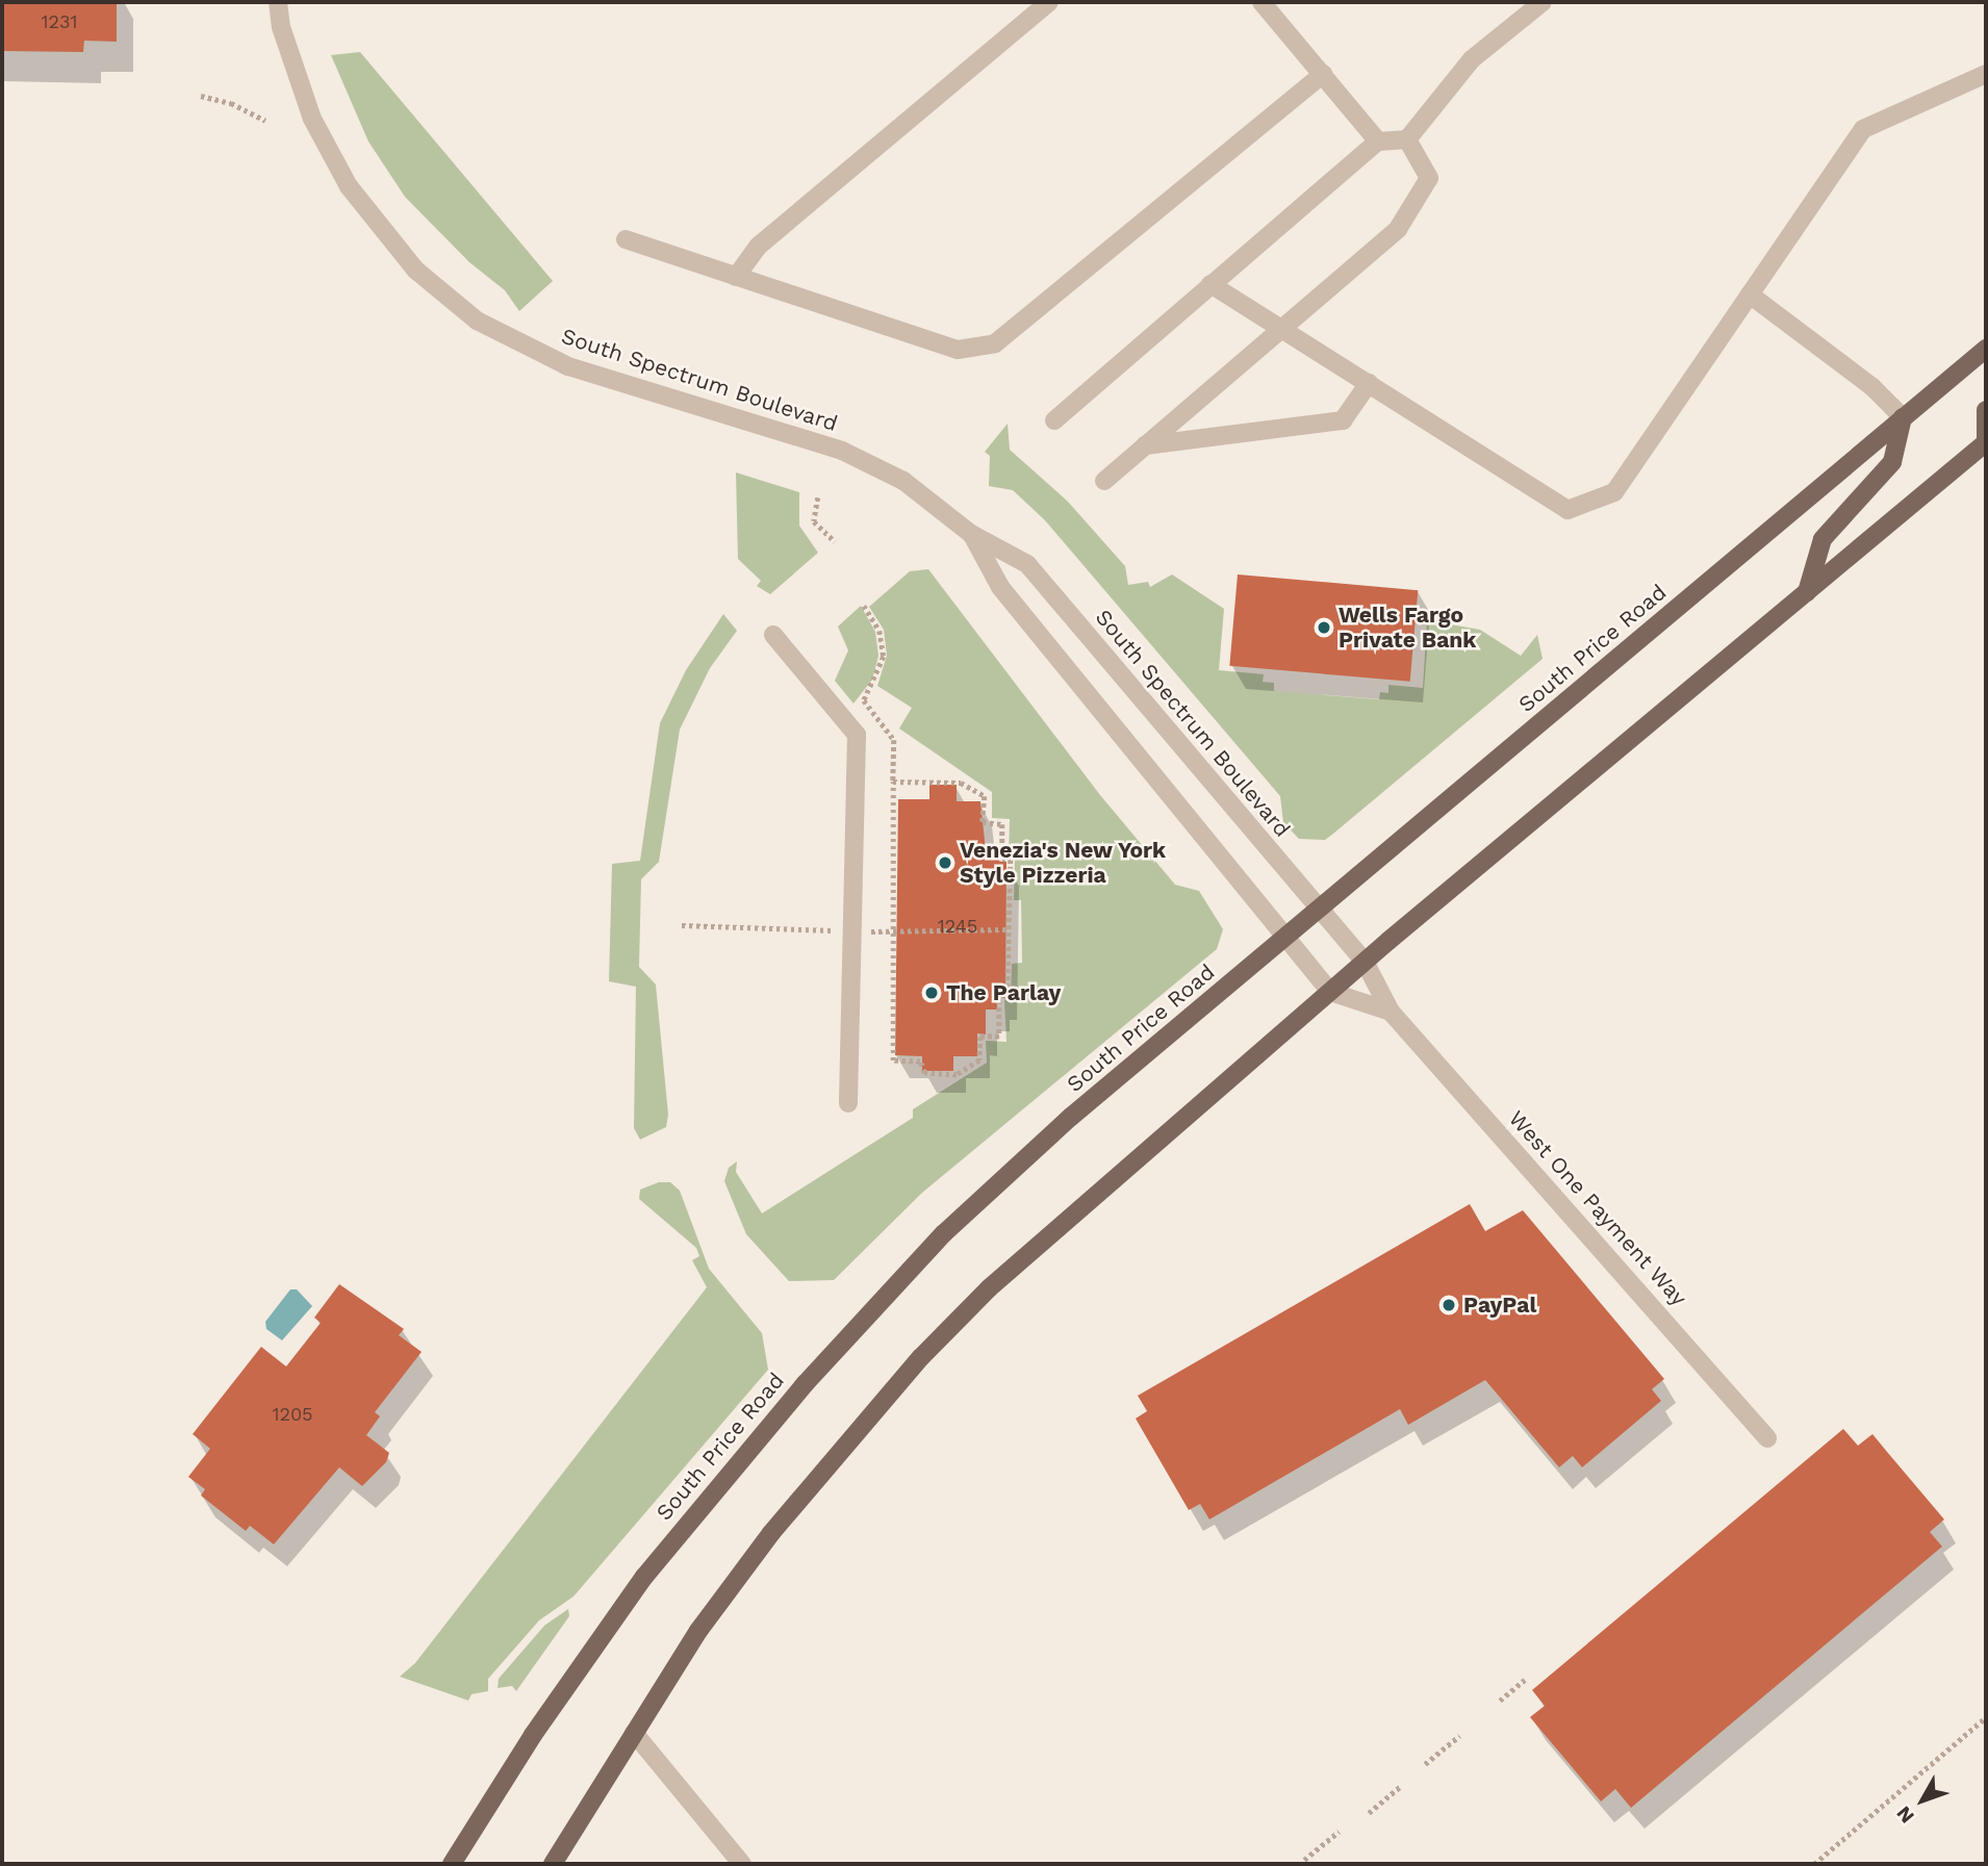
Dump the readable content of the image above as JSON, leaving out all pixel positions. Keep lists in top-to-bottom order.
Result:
{
  "streets": {
    "main road": ["South Price Road"],
    "street": ["South Spectrum Boulevard", "West One Payment Way"]
  },
  "crossings": [
    ["South Spectrum Boulevard", "South Price Road"],
    ["South Spectrum Boulevard", "West One Payment Way"]
  ],
  "places": [
    "Wells Fargo Private Bank",
    "Venezia's New York Style Pizzeria",
    "The Parlay",
    "PayPal"
  ],
  "house_numbers": ["1231", "1245", "1205"],
  "north": "bottom left"
}
